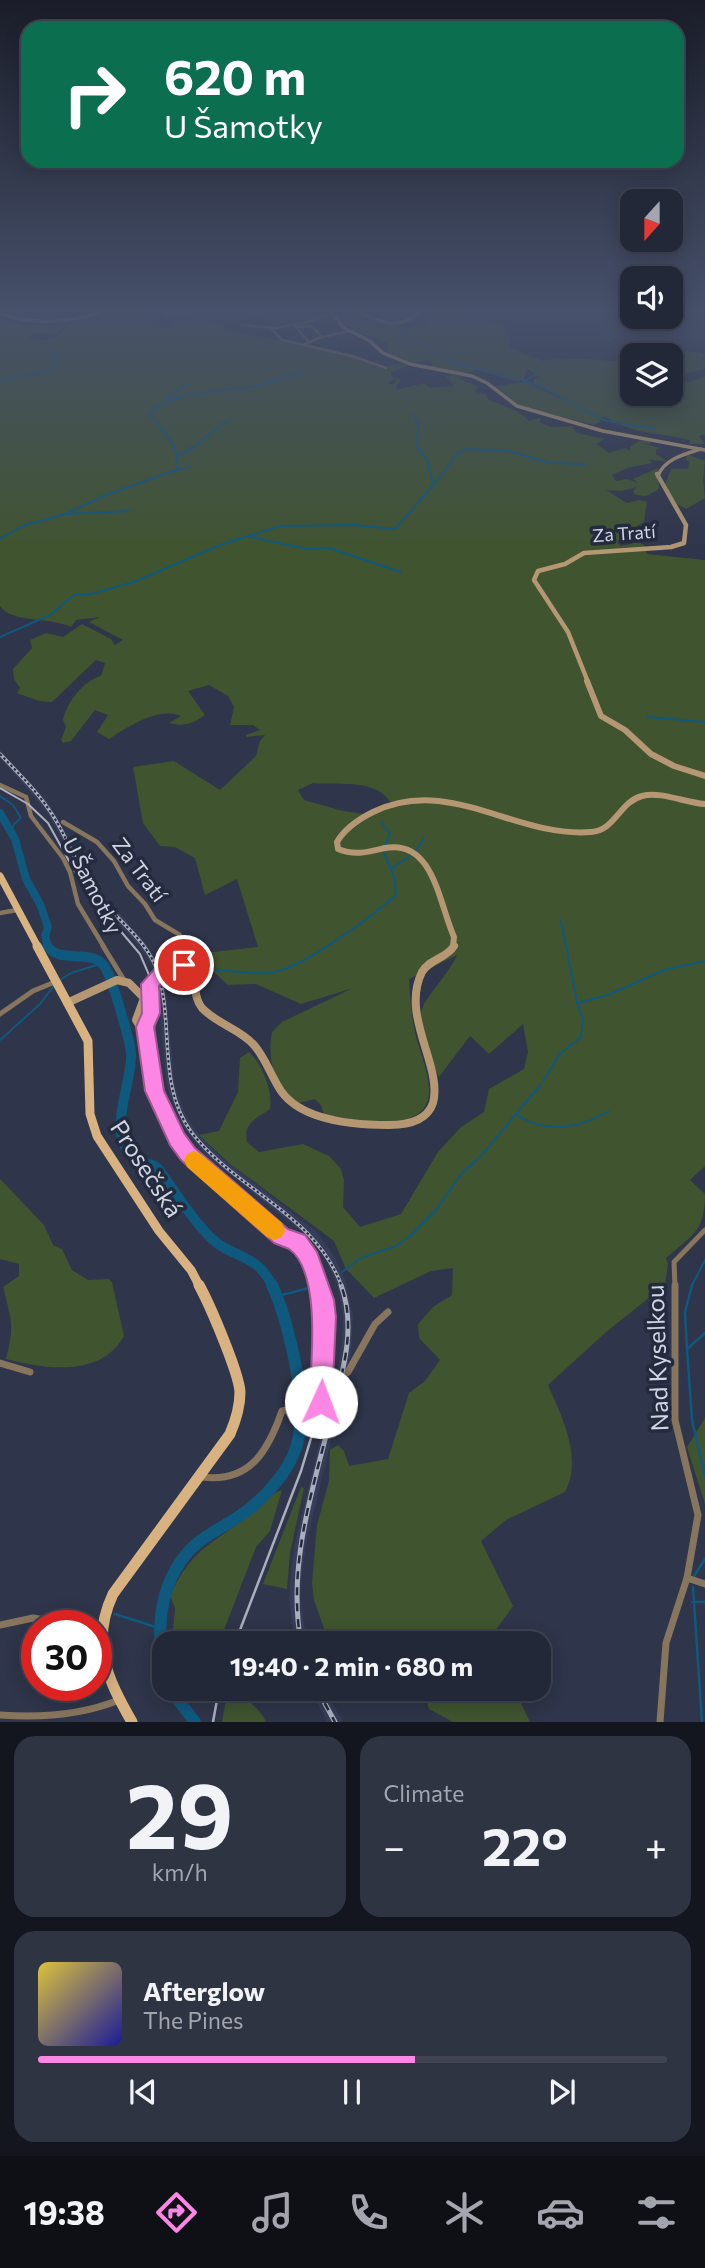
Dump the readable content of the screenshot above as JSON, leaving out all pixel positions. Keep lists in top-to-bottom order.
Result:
{
  "streets": {
    "main road": ["Prosečská"],
    "street": ["Za Tratí", "U Šamotky", "Nad Kyselkou"]
  },
  "crossings": [
    ["Za Tratí", "U Šamotky"],
    ["U Šamotky", "Prosečská"]
  ],
  "north": "bottom",
  "page": {
    "turn": ["620 m", "U Šamotky"],
    "limit": "30",
    "trip": "19:40 · 2 min · 680 m",
    "tile": [
      ["29", "km/h"],
      "Climate"
    ],
    "heat": ["−", "22°", "+"],
    "song": ["Afterglow", "The Pines"],
    "tabs": "19:38"
  }
}
